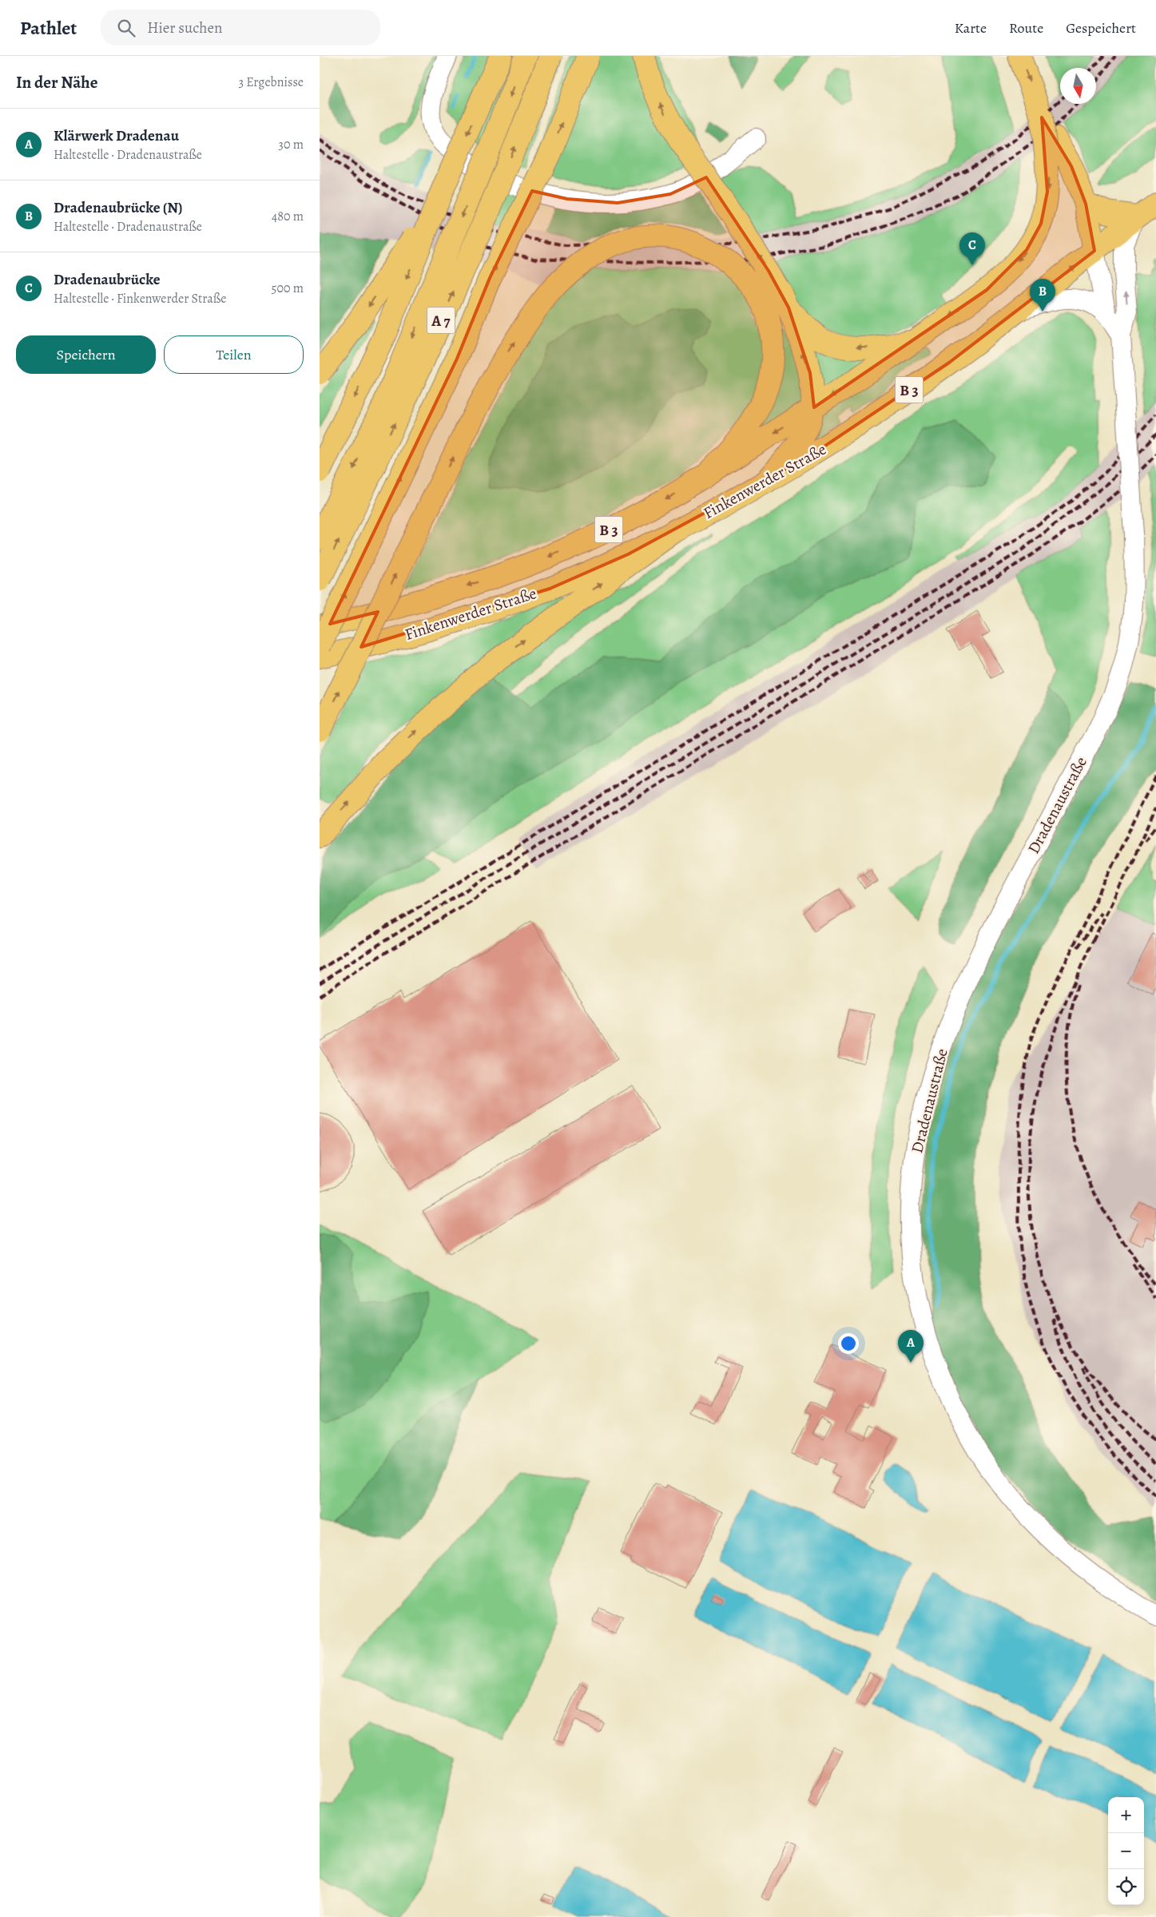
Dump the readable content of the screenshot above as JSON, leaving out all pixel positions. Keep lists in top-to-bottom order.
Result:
{
  "streets": {
    "main road": ["A 7", "B 3", "Finkenwerder Straße"],
    "street": ["Dradenaustraße"]
  },
  "north": "bottom",
  "page": {
    "header": "Pathlet",
    "search": "Hier suchen",
    "nav": ["Karte", "Route", "Gespeichert"],
    "heading": ["In der Nähe", "3 Ergebnisse"],
    "list": [
      {
        "mark": "A",
        "name": "Klärwerk Dradenau",
        "note": "Haltestelle · Dradenaustraße",
        "value": "30 m"
      },
      {
        "mark": "B",
        "name": "Dradenaubrücke (N)",
        "note": "Haltestelle · Dradenaustraße",
        "value": "480 m"
      },
      {
        "mark": "C",
        "name": "Dradenaubrücke",
        "note": "Haltestelle · Finkenwerder Straße",
        "value": "500 m"
      }
    ],
    "pins": ["C", "B", "A"],
    "buttons": ["Speichern", "Teilen"],
    "map_buttons": ["+", "−"]
  }
}
